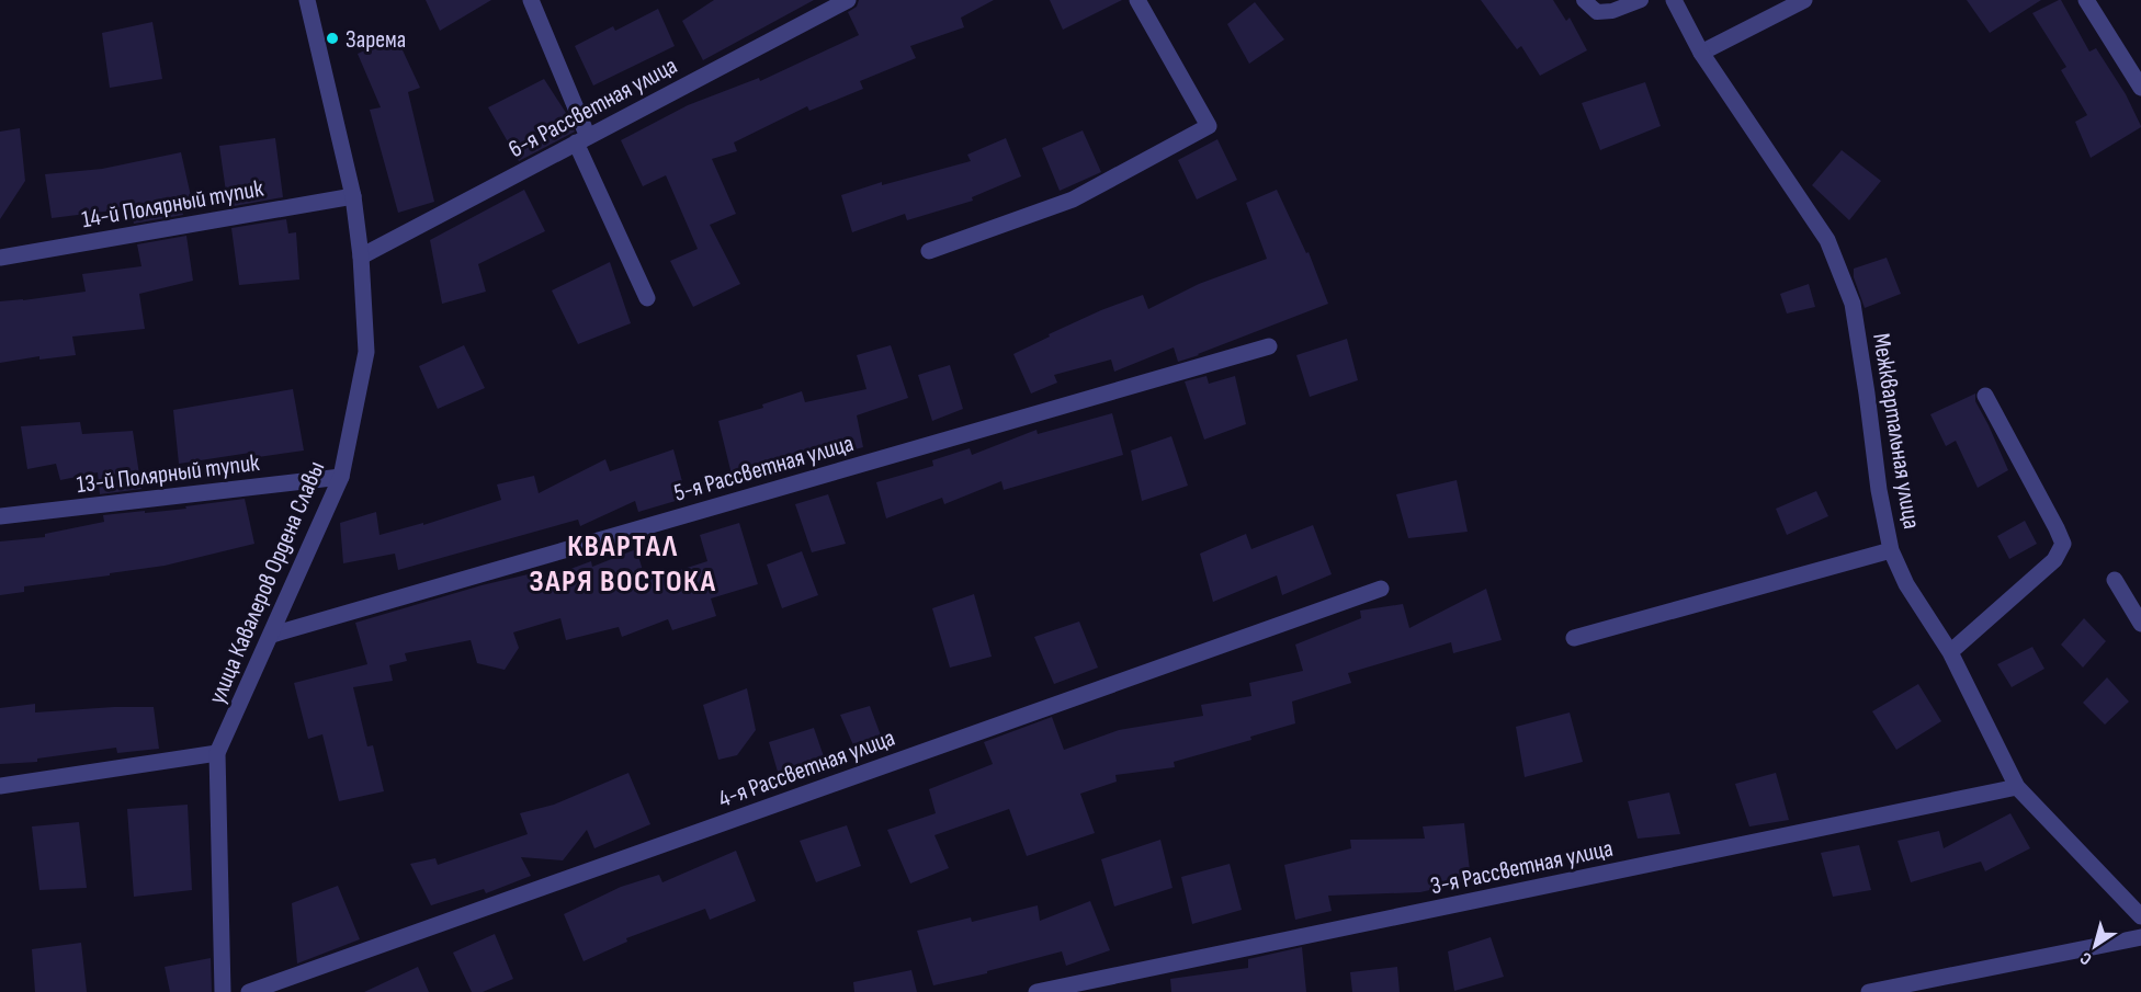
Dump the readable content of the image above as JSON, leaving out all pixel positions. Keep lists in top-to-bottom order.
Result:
{
  "streets": {
    "street": [
      "6-я Рассветная улица",
      "14-й Полярный тупик",
      "Межквартальная улица",
      "5-я Рассветная улица",
      "13-й Полярный тупик",
      "улица Кавалеров Ордена Славы",
      "4-я Рассветная улица",
      "3-я Рассветная улица"
    ]
  },
  "crossings": [
    ["6-я Рассветная улица", "улица Кавалеров Ордена Славы"],
    ["14-й Полярный тупик", "улица Кавалеров Ордена Славы"],
    ["Межквартальная улица", "3-я Рассветная улица"],
    ["5-я Рассветная улица", "улица Кавалеров Ордена Славы"],
    ["13-й Полярный тупик", "улица Кавалеров Ордена Славы"]
  ],
  "districts": ["КВАРТАЛ ЗАРЯ ВОСТОКА"],
  "places": ["Зарема"],
  "north": "bottom left"
}
